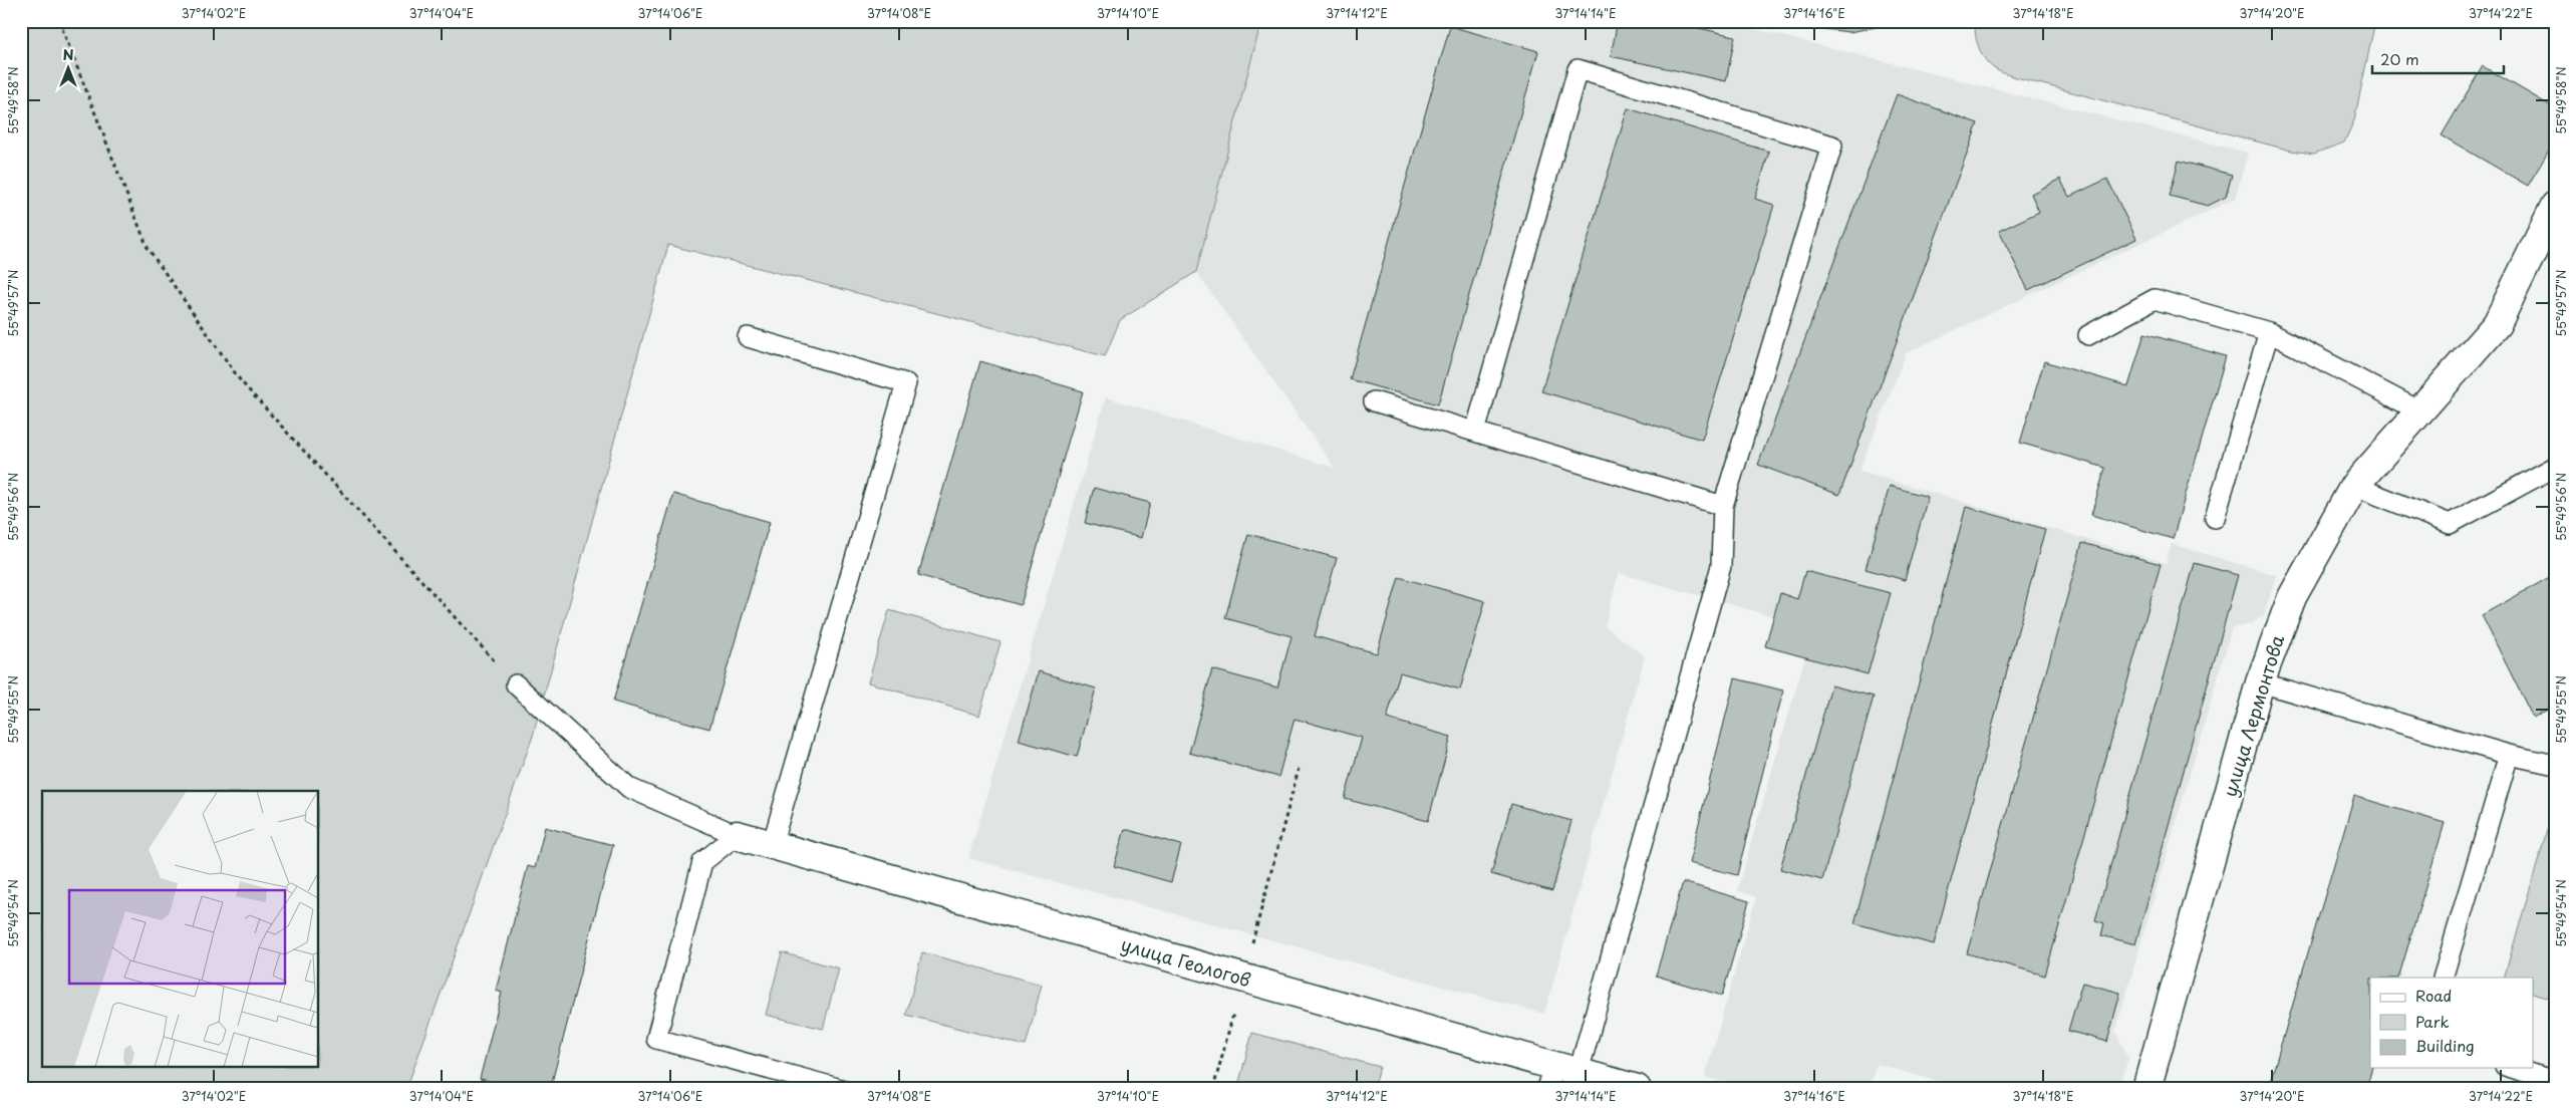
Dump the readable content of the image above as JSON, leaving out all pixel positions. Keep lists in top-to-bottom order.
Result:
{
  "streets": {
    "street": ["улица Лермонтова", "улица Геологов"]
  },
  "legend": ["Road", "Park", "Building"],
  "scale_bar": "20 m",
  "north": "top",
  "coordinates": [
    "37°14'02\"E",
    "37°14'04\"E",
    "37°14'06\"E",
    "37°14'08\"E",
    "37°14'10\"E",
    "37°14'12\"E",
    "37°14'14\"E",
    "37°14'16\"E",
    "37°14'18\"E",
    "37°14'20\"E",
    "37°14'22\"E",
    "55°49'58\"N",
    "55°49'57\"N",
    "55°49'56\"N",
    "55°49'55\"N",
    "55°49'54\"N"
  ]
}
